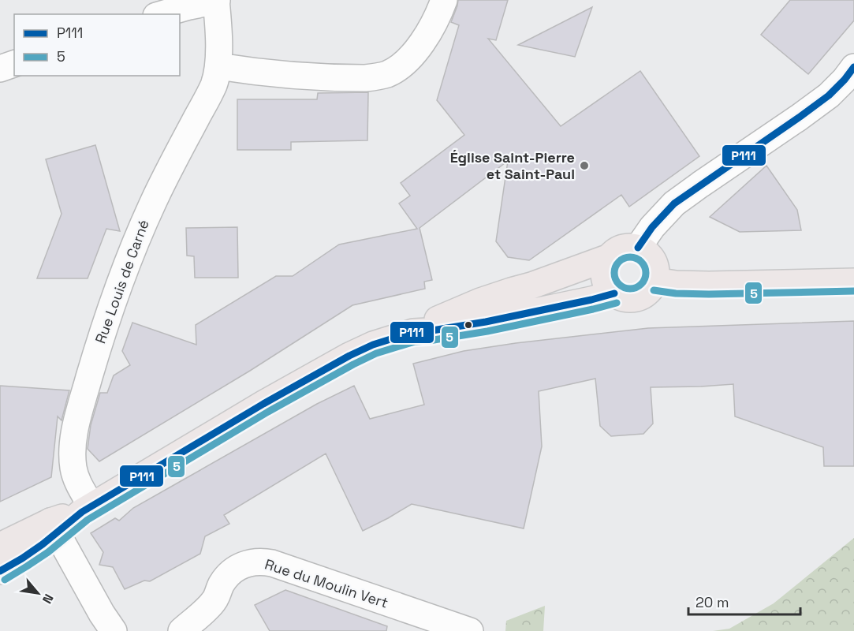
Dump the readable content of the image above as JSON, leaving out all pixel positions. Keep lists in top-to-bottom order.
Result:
{
  "streets": {
    "street": ["Rue Louis de Carné", "Rue du Moulin Vert"]
  },
  "places": ["Église Saint-Pierre et Saint-Paul"],
  "lines": ["transit line P111", "transit line 5"],
  "legend": ["P111", "5"],
  "scale_bar": "20 m",
  "north": "bottom right"
}
